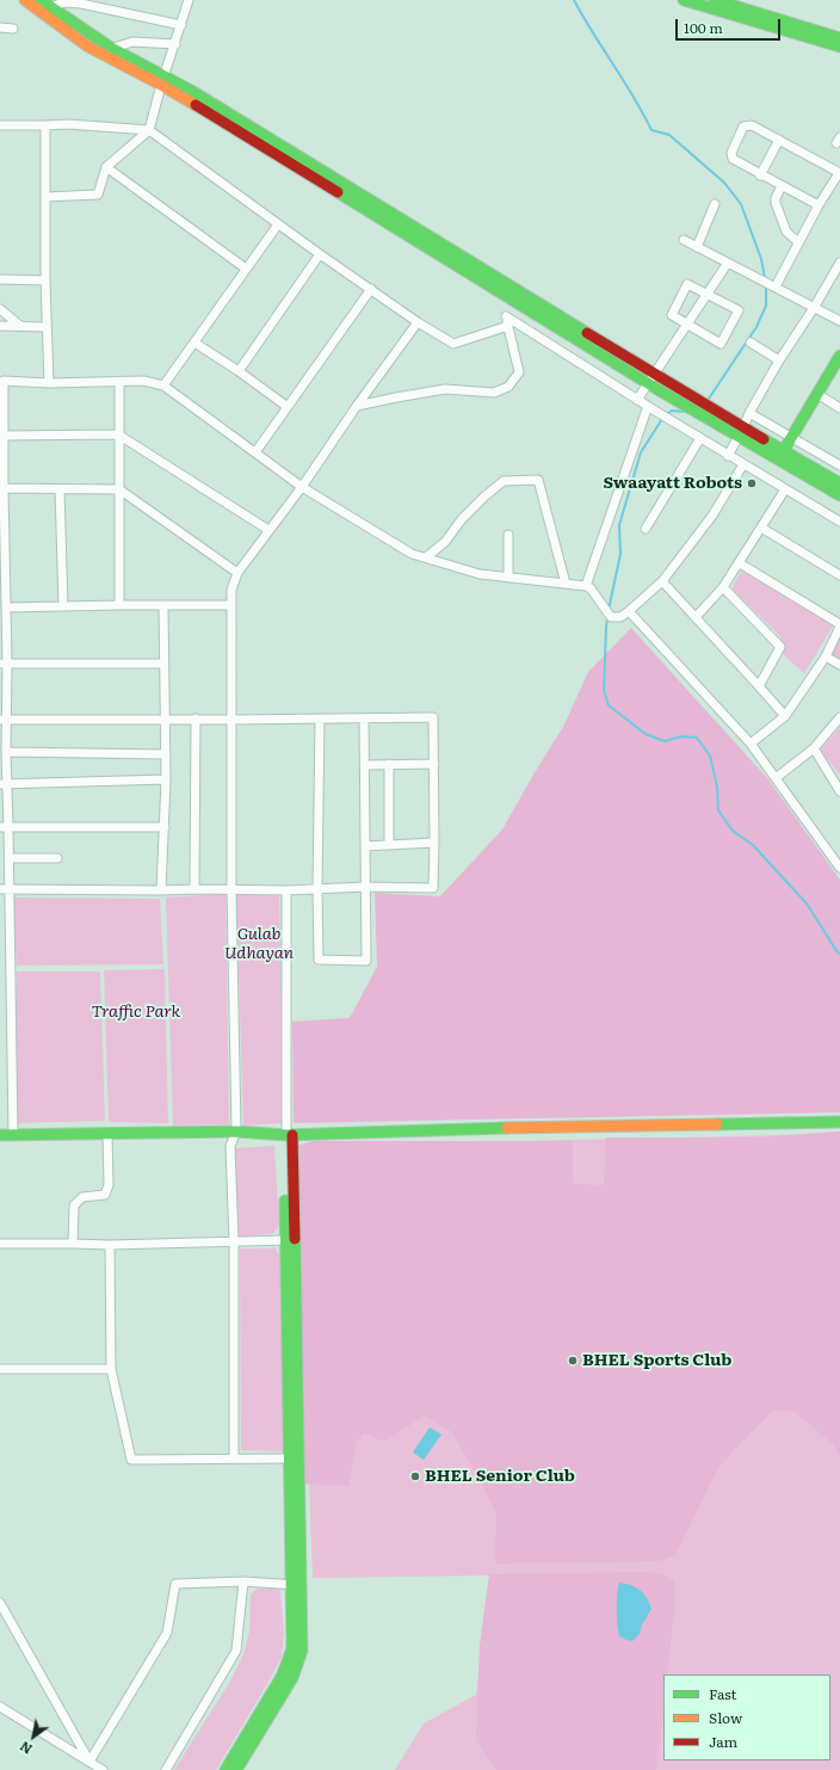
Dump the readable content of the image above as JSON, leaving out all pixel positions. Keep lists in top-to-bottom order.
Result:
{
  "parks": ["Gulab Udhayan", "Traffic Park"],
  "places": ["Swaayatt Robots", "BHEL Sports Club", "BHEL Senior Club"],
  "legend": ["Fast", "Slow", "Jam"],
  "scale_bar": "100 m",
  "north": "bottom left"
}
